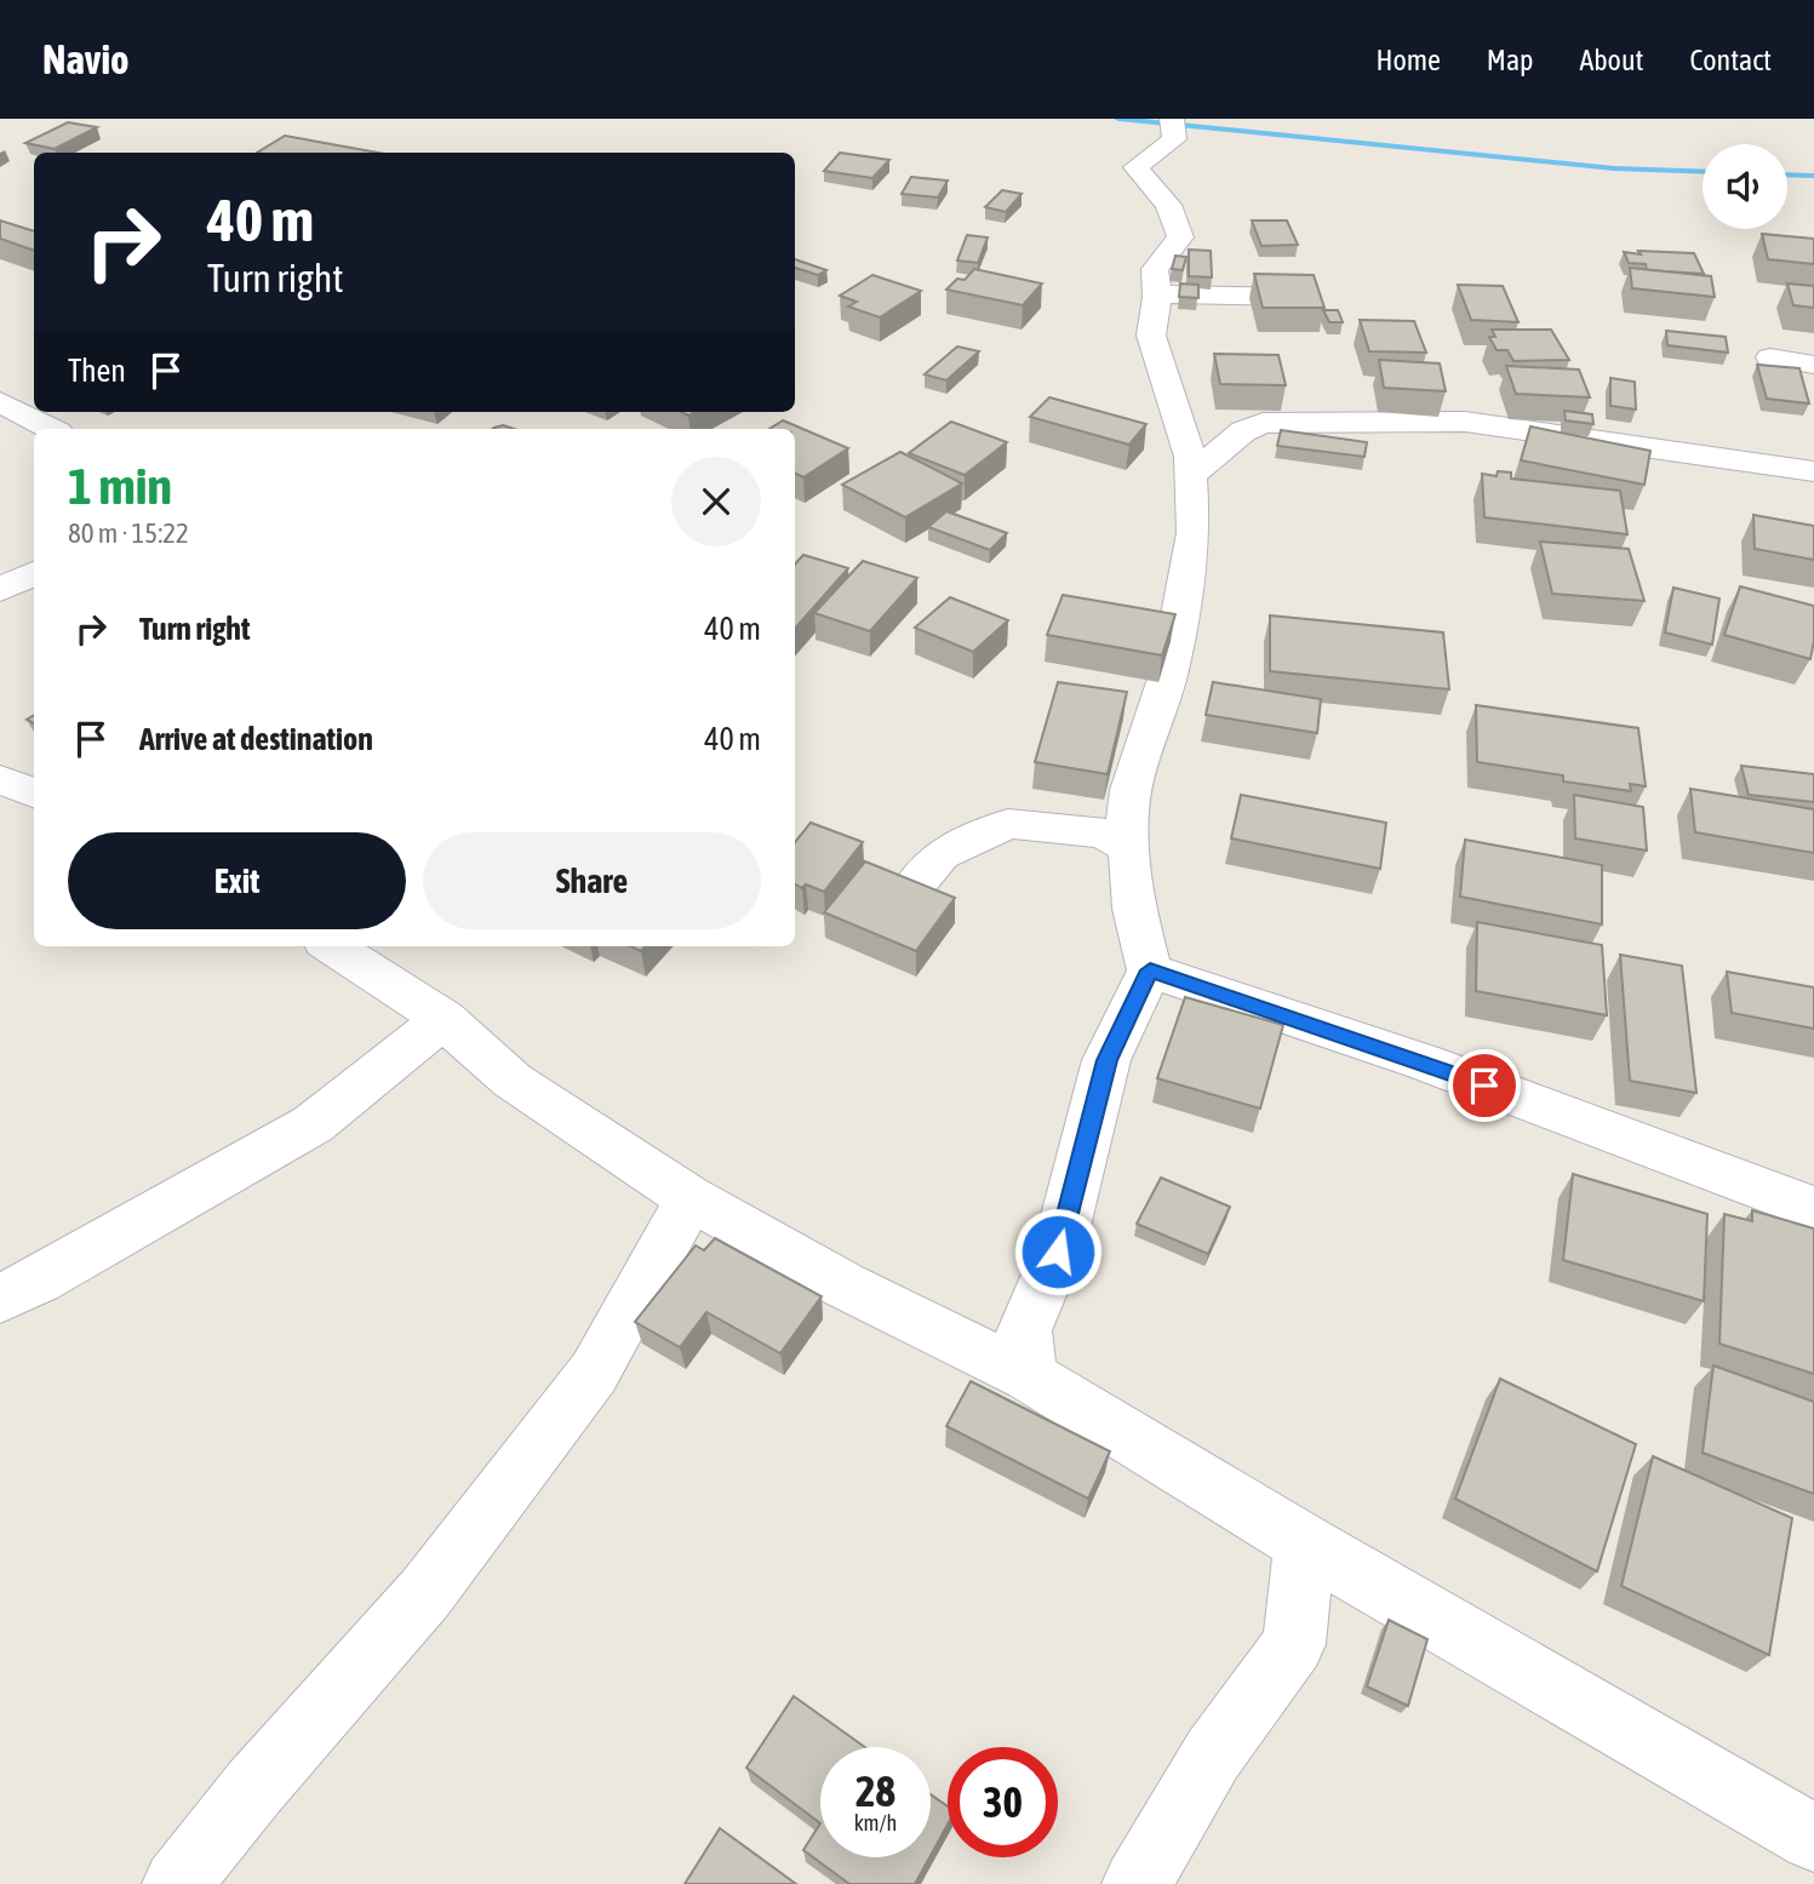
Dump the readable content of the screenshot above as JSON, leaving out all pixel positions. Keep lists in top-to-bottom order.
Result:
{
  "page": {
    "header": "Navio",
    "nav": [
      "Home",
      "Map",
      "About",
      "Contact"
    ],
    "turn": ["40 m", "Turn right"],
    "then": "Then",
    "heading": ["1 min", "80 m · 15:22"],
    "list": [
      {
        "name": "Turn right",
        "value": "40 m"
      },
      {
        "name": "Arrive at destination",
        "value": "40 m"
      }
    ],
    "buttons": ["Exit", "Share"],
    "speed": "28 km/h",
    "limit": "30"
  }
}
